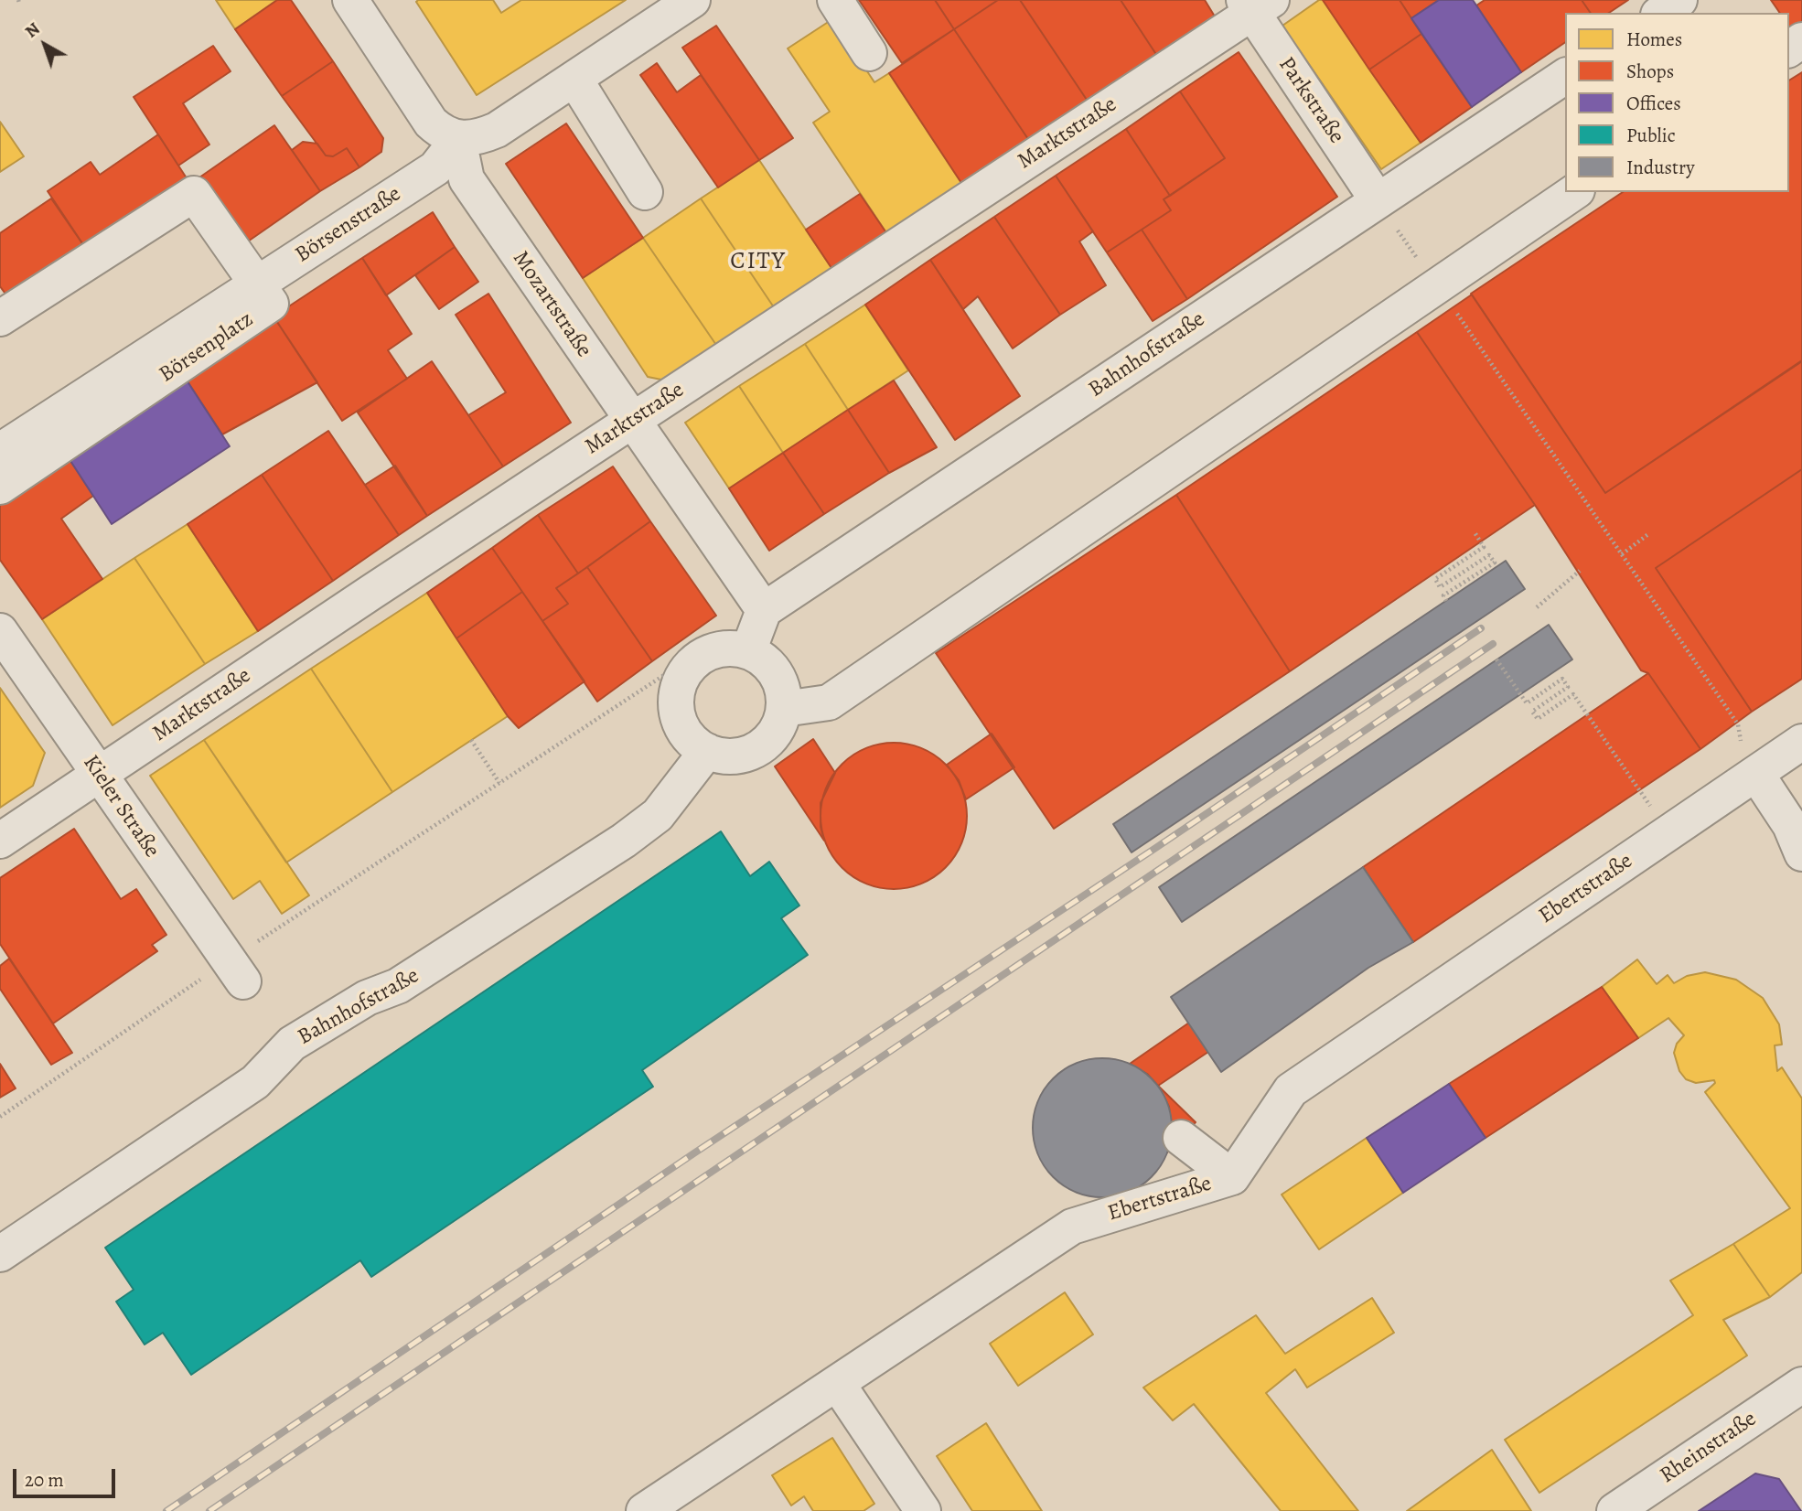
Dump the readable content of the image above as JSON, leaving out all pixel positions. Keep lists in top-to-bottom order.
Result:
{
  "streets": {
    "street": [
      "Parkstraße",
      "Marktstraße",
      "Börsenstraße",
      "Mozartstraße",
      "Börsenplatz",
      "Bahnhofstraße",
      "Kieler Straße",
      "Ebertstraße",
      "Rheinstraße"
    ]
  },
  "crossings": [
    ["Parkstraße", "Marktstraße"],
    ["Parkstraße", "Bahnhofstraße"],
    ["Marktstraße", "Mozartstraße"],
    ["Marktstraße", "Kieler Straße"],
    ["Börsenstraße", "Mozartstraße"],
    ["Börsenstraße", "Börsenplatz"],
    ["Mozartstraße", "Bahnhofstraße"]
  ],
  "districts": ["CITY"],
  "legend": [
    "Homes",
    "Shops",
    "Offices",
    "Public",
    "Industry"
  ],
  "scale_bar": "20 m",
  "north": "top left"
}
